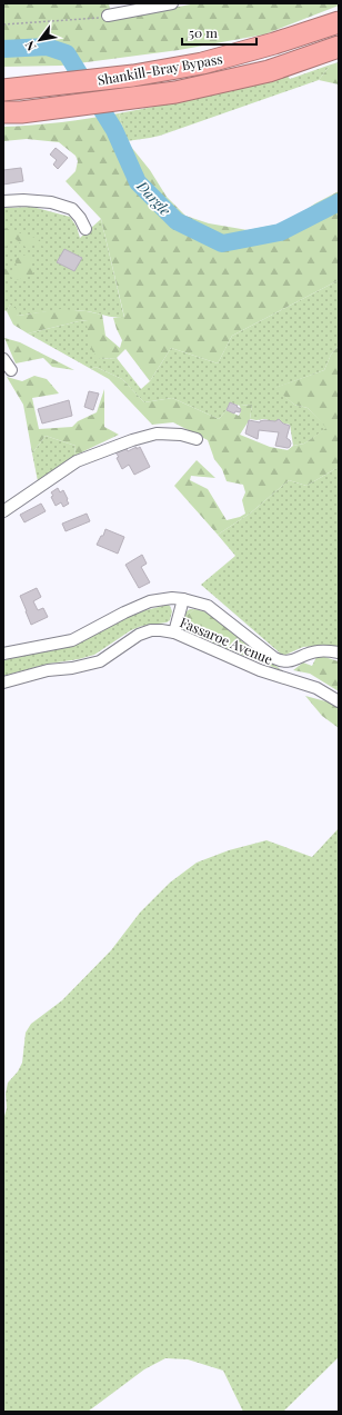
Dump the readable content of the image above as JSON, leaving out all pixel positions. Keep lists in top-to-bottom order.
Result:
{
  "streets": {
    "highway": ["Shankill-Bray Bypass"],
    "street": ["Fassaroe Avenue"]
  },
  "water": ["Dargle"],
  "scale_bar": "50 m",
  "north": "bottom left"
}
